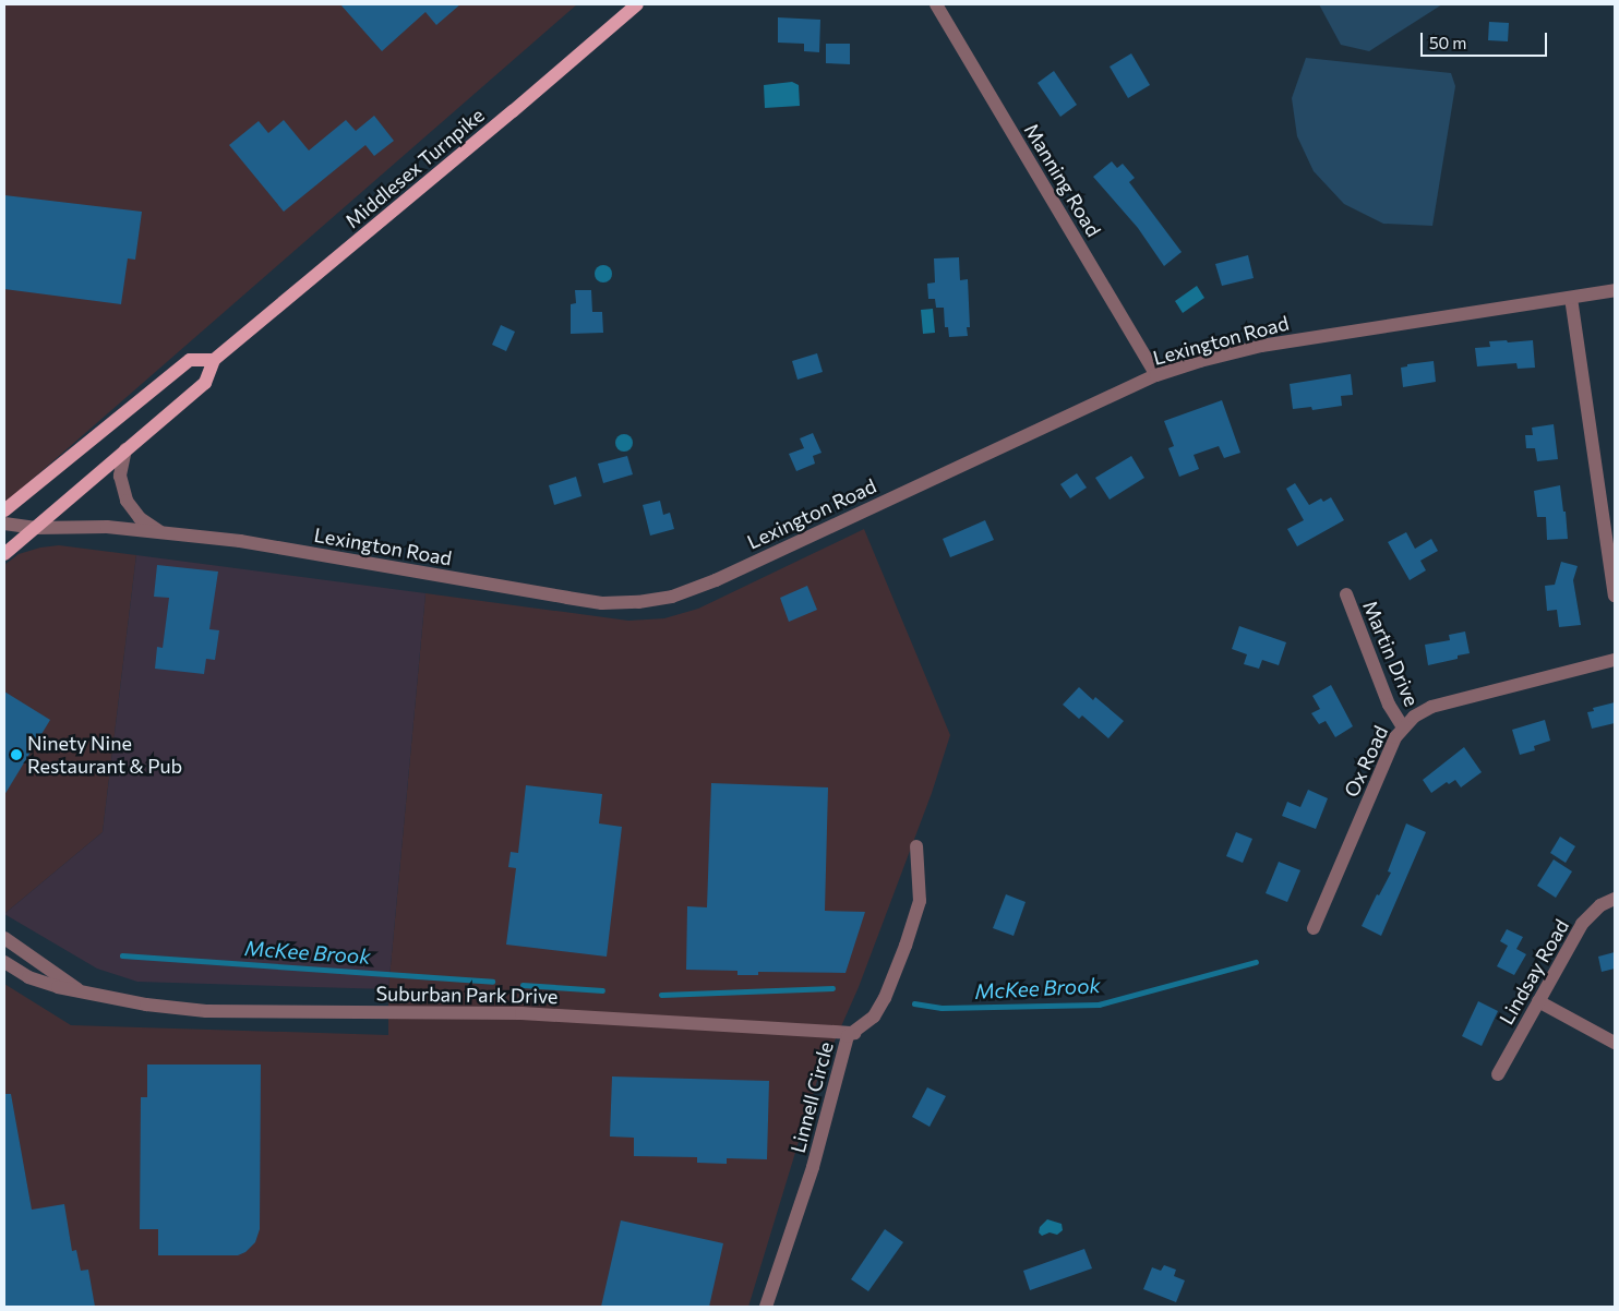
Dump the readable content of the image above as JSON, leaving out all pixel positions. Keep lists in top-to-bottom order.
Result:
{
  "streets": {
    "main road": ["Middlesex Turnpike"],
    "street": [
      "Manning Road",
      "Lexington Road",
      "Martin Drive",
      "Ox Road",
      "Lindsay Road",
      "Suburban Park Drive",
      "Linnell Circle"
    ]
  },
  "crossings": [
    ["Middlesex Turnpike", "Lexington Road"],
    ["Manning Road", "Lexington Road"],
    ["Martin Drive", "Ox Road"],
    ["Suburban Park Drive", "Linnell Circle"]
  ],
  "water": ["McKee Brook"],
  "places": ["Ninety Nine Restaurant & Pub"],
  "scale_bar": "50 m"
}
